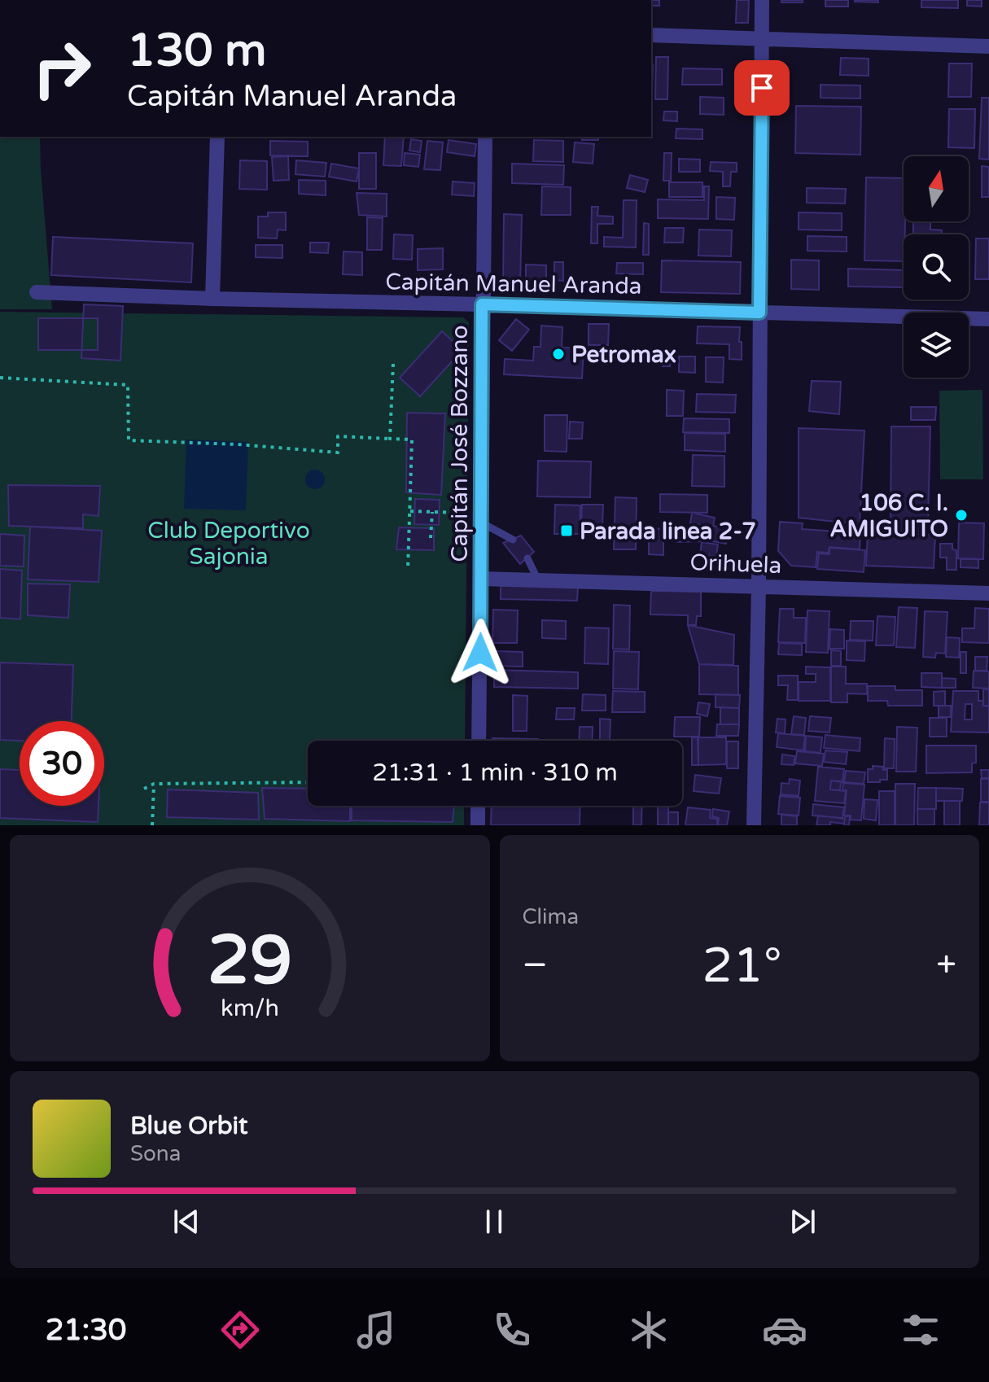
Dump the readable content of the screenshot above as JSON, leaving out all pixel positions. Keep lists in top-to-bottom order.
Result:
{
  "streets": {
    "street": ["Capitán Manuel Aranda", "Capitán José Bozzano", "Orihuela"]
  },
  "crossings": [
    ["Capitán Manuel Aranda", "Capitán José Bozzano"],
    ["Capitán José Bozzano", "Orihuela"]
  ],
  "parks": ["Club Deportivo Sajonia"],
  "places": {
    "other": ["Petromax", "106 C. I. AMIGUITO"],
    "transit": ["Parada linea 2-7"]
  },
  "north": "top",
  "page": {
    "turn": ["130 m", "Capitán Manuel Aranda"],
    "limit": "30",
    "trip": "21:31 · 1 min · 310 m",
    "tile": "Clima",
    "heat": ["−", "21°", "+"],
    "song": ["Blue Orbit", "Sona"],
    "tabs": "21:30",
    "gauge": ["29", "km/h"]
  }
}
